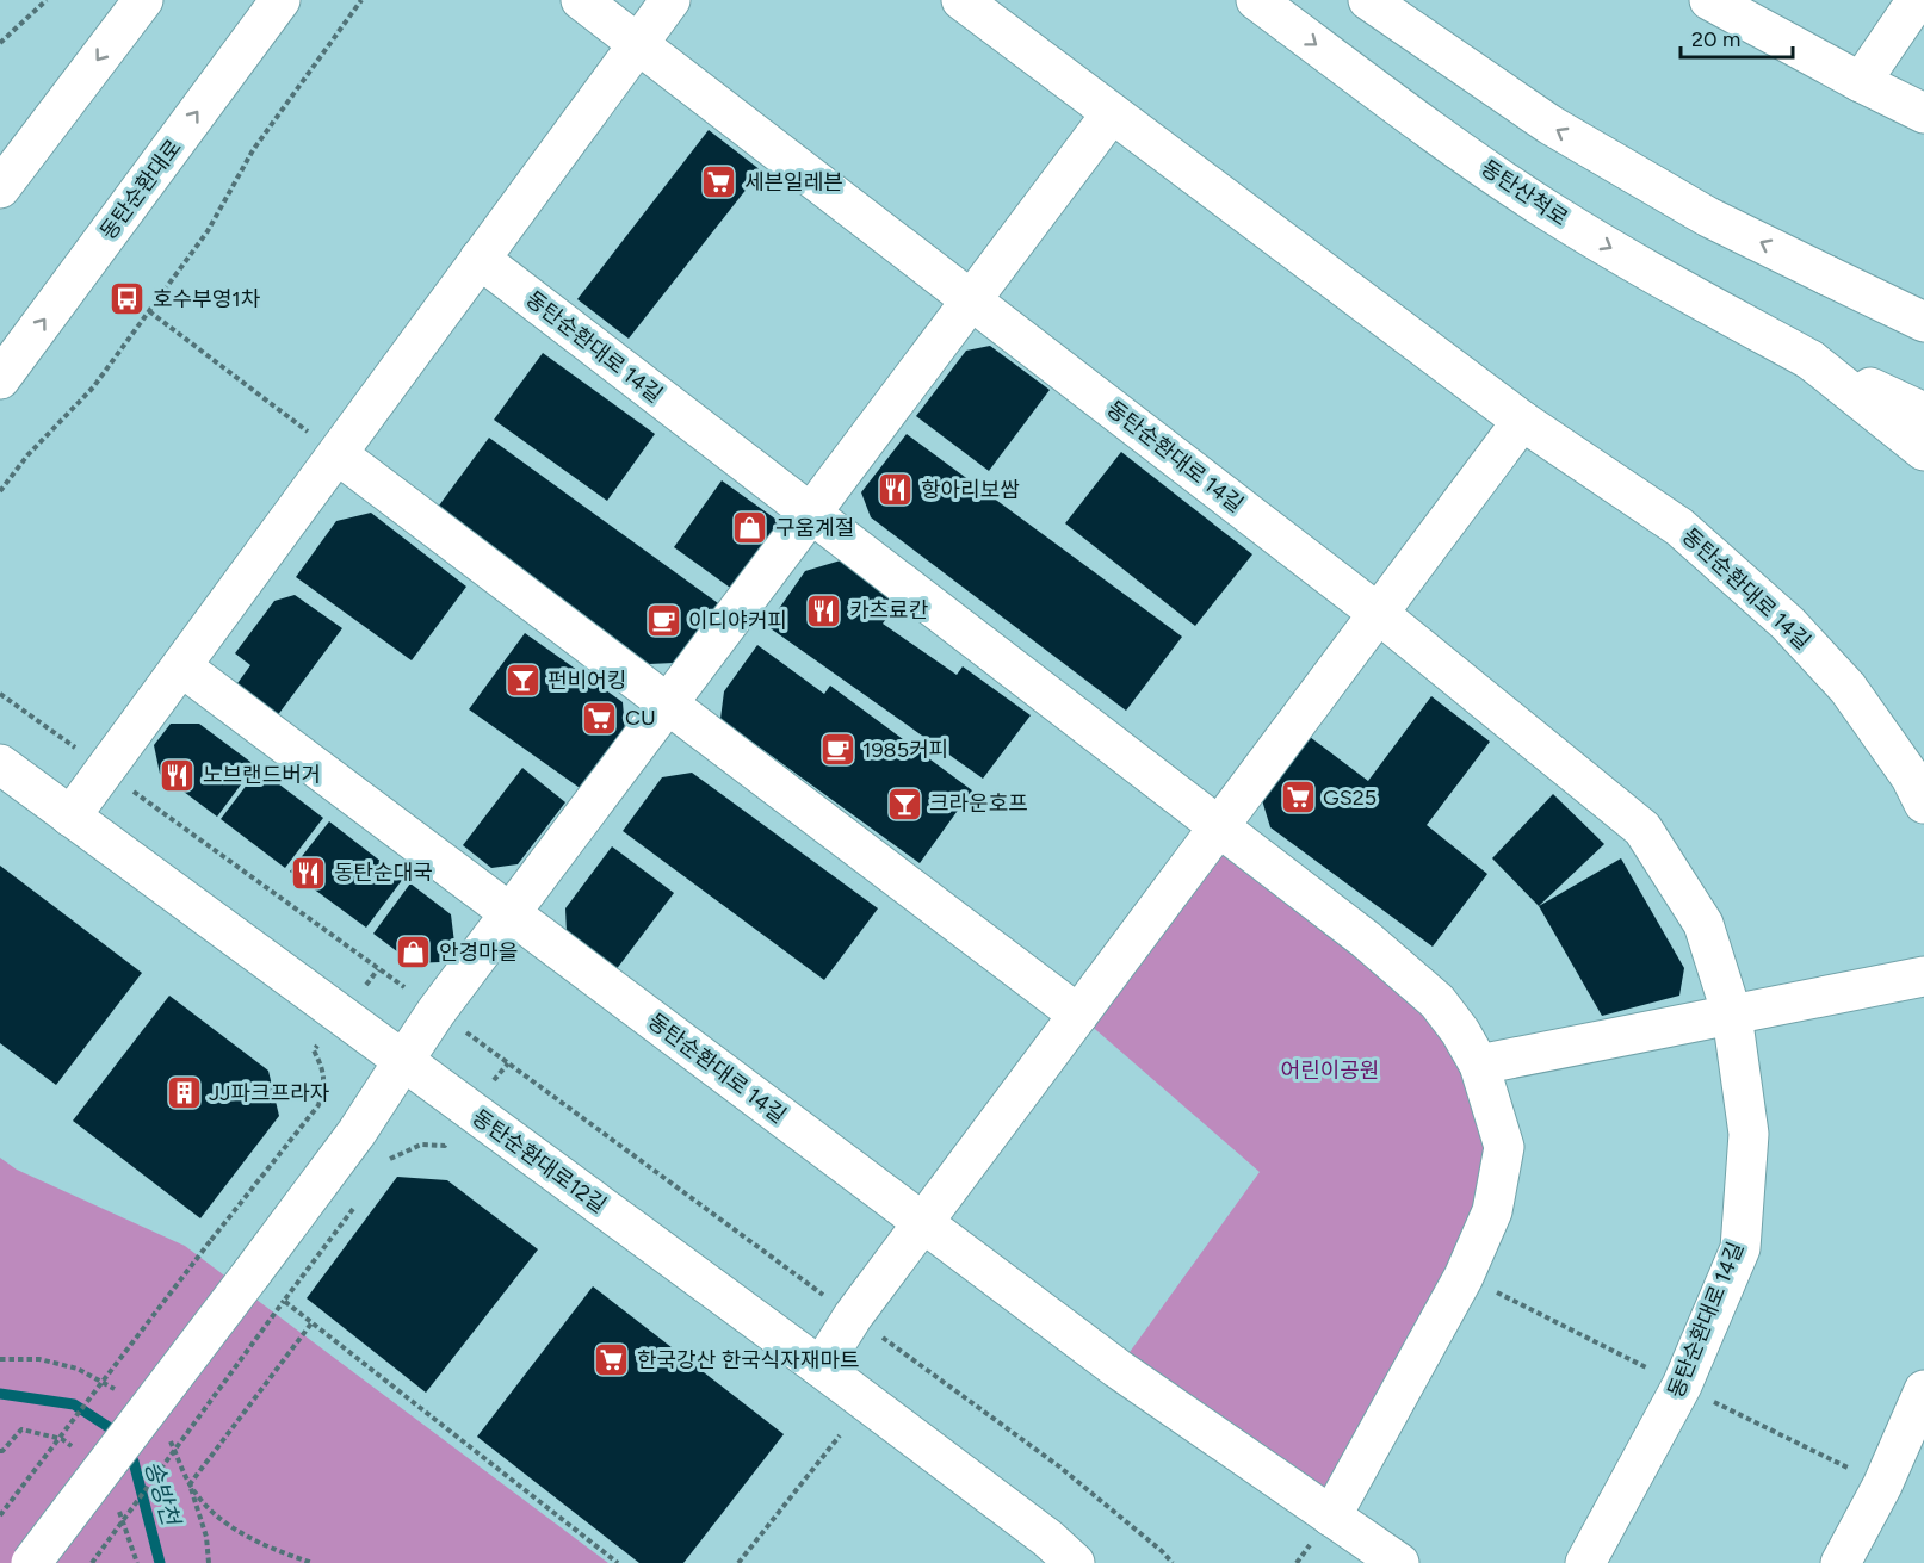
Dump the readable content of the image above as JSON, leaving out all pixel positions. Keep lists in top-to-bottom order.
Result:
{
  "streets": {
    "main road": [
      "동탄순환대로",
      "동탄산척로",
      "동탄순환대로 14길",
      "동탄순환대로12길"
    ]
  },
  "water": ["송방천"],
  "parks": ["어린이공원"],
  "places": {
    "supermarket": [
      "세븐일레븐",
      "CU",
      "GS25",
      "한국강산 한국식자재마트"
    ],
    "bus stop": ["호수부영1차"],
    "restaurant": [
      "항아리보쌈",
      "카츠료칸",
      "노브랜드버거",
      "동탄순대국"
    ],
    "shop": ["구움계절", "안경마을"],
    "cafe": ["이디야커피", "1985커피"],
    "bar": ["펀비어킹", "크라운호프"],
    "building": ["JJ파크프라자"]
  },
  "scale_bar": "20 m"
}
